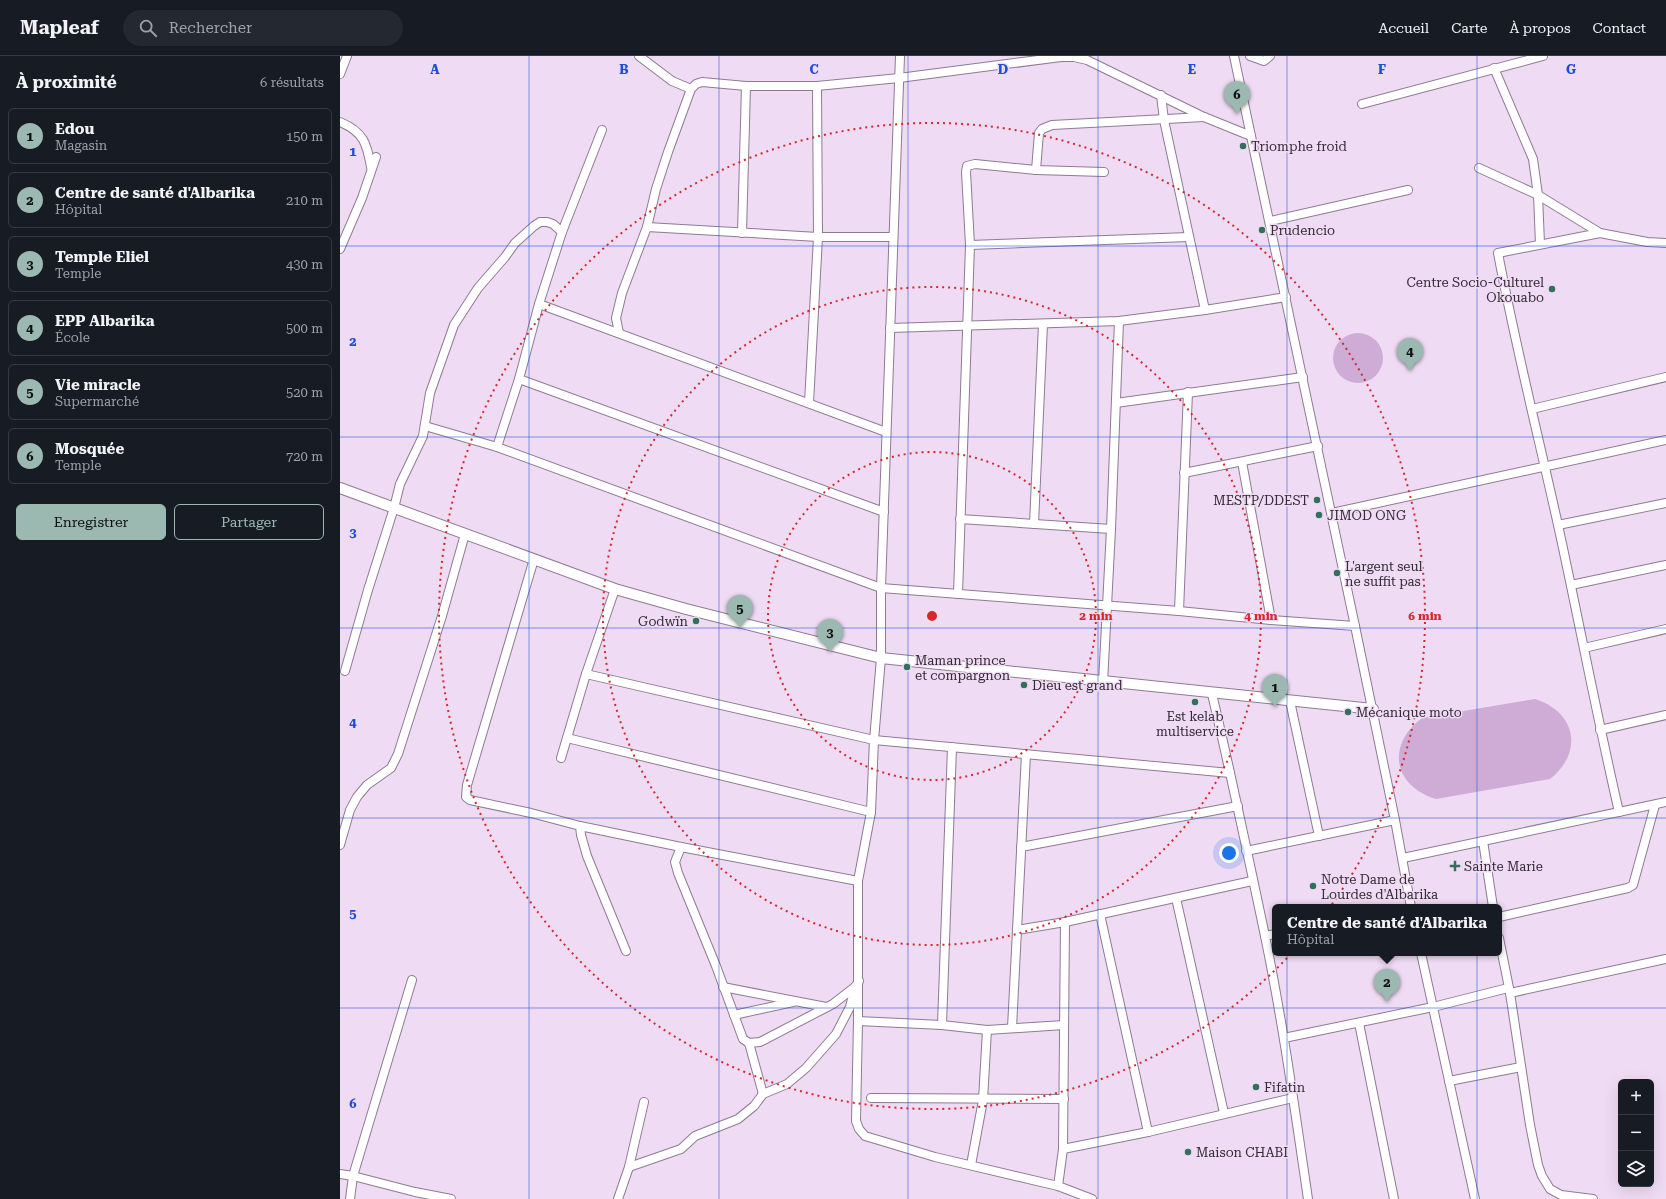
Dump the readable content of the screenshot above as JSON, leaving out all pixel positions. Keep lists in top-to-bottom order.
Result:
{
  "places": {
    "other": [
      "Triomphe froid",
      "Prudencio",
      "Centre Socio-Culturel Okouabo",
      "MESTP/DDEST",
      "JIMOD ONG",
      "L'argent seul ne suffit pas",
      "Godwïn",
      "Maman prince et compargnon",
      "Dieu est grand",
      "Est kelab multiservice",
      "Mécanique moto",
      "Notre Dame de Lourdes d'Albarika",
      "Fifatin",
      "Maison CHABI"
    ],
    "health": ["Sainte Marie"]
  },
  "page": {
    "header": "Mapleaf",
    "search": "Rechercher",
    "nav": [
      "Accueil",
      "Carte",
      "À propos",
      "Contact"
    ],
    "heading": ["À proximité", "6 résultats"],
    "pins": [
      "6",
      "4",
      "5",
      "3",
      "1",
      "2"
    ],
    "list": [
      {
        "mark": "1",
        "name": "Edou",
        "note": "Magasin",
        "value": "150 m"
      },
      {
        "mark": "2",
        "name": "Centre de santé d'Albarika",
        "note": "Hôpital",
        "value": "210 m"
      },
      {
        "mark": "3",
        "name": "Temple Eliel",
        "note": "Temple",
        "value": "430 m"
      },
      {
        "mark": "4",
        "name": "EPP Albarika",
        "note": "École",
        "value": "500 m"
      },
      {
        "mark": "5",
        "name": "Vie miracle",
        "note": "Supermarché",
        "value": "520 m"
      },
      {
        "mark": "6",
        "name": "Mosquée",
        "note": "Temple",
        "value": "720 m"
      }
    ],
    "buttons": ["Enregistrer", "Partager"],
    "popup": ["Centre de santé d'Albarika", "Hôpital"],
    "map_buttons": ["+", "−"]
  },
  "grid": {
    "columns": [
      "A",
      "B",
      "C",
      "D",
      "E",
      "F",
      "G"
    ],
    "rows": [
      "1",
      "2",
      "3",
      "4",
      "5",
      "6"
    ]
  },
  "rings": ["2 min", "4 min", "6 min"]
}
